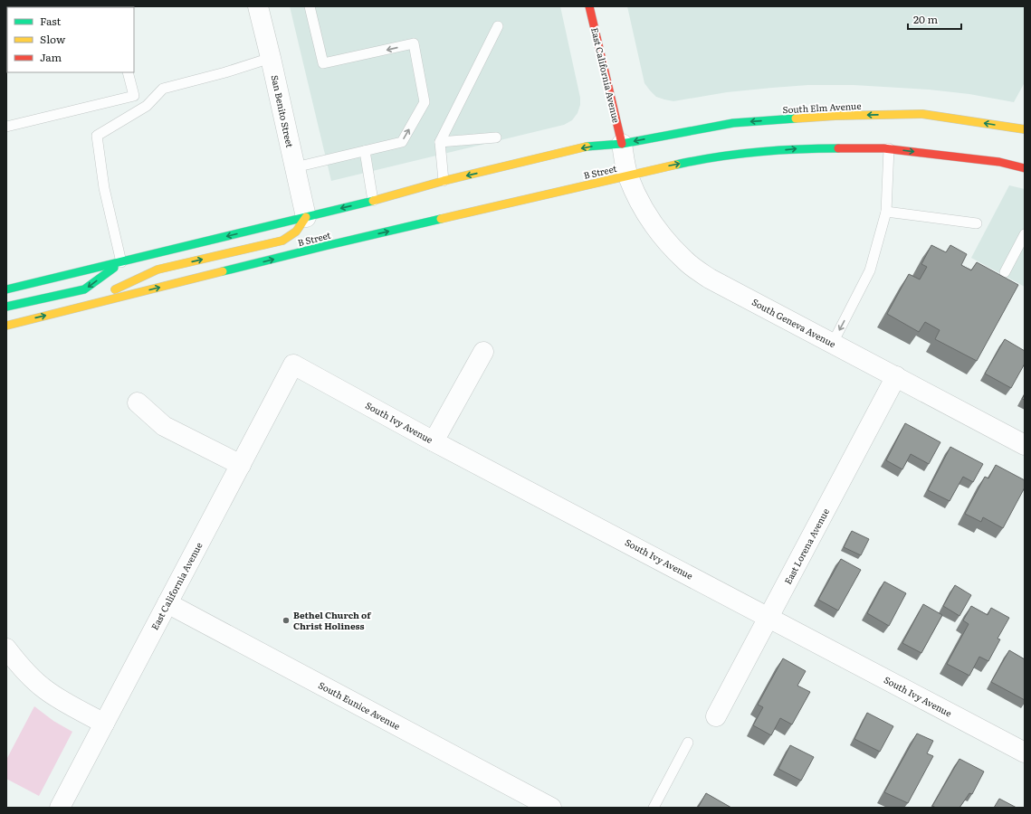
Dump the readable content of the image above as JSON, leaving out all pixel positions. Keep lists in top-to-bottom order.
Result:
{
  "streets": {
    "main road": ["East California Avenue", "South Elm Avenue", "B Street"],
    "street": [
      "San Benito Street",
      "South Geneva Avenue",
      "South Ivy Avenue",
      "East Lorena Avenue",
      "South Eunice Avenue"
    ]
  },
  "crossings": [
    ["East California Avenue", "South Elm Avenue"],
    ["East California Avenue", "South Geneva Avenue"],
    ["East California Avenue", "South Ivy Avenue"],
    ["East California Avenue", "South Eunice Avenue"],
    ["South Elm Avenue", "South Geneva Avenue"],
    ["B Street", "South Geneva Avenue"],
    ["South Geneva Avenue", "East Lorena Avenue"],
    ["South Ivy Avenue", "East Lorena Avenue"]
  ],
  "places": ["Bethel Church of Christ Holiness"],
  "legend": ["Fast", "Slow", "Jam"],
  "scale_bar": "20 m"
}
